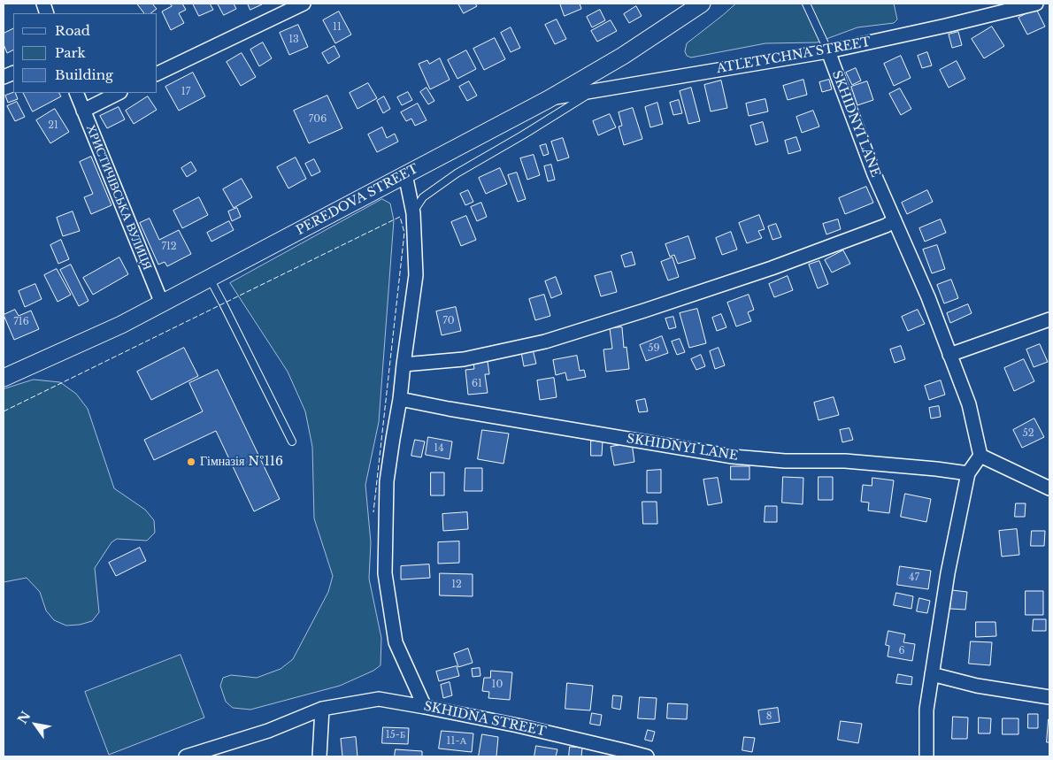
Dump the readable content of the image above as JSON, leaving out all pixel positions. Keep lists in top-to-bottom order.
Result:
{
  "streets": {
    "street": [
      "ATLETYCHNA STREET",
      "SKHIDNYI LANE",
      "ХРИСТИЧІВСЬКА ВУЛИЦЯ",
      "PEREDOVA STREET",
      "SKHIDNA STREET"
    ]
  },
  "crossings": [
    ["ATLETYCHNA STREET", "SKHIDNYI LANE"],
    ["ATLETYCHNA STREET", "PEREDOVA STREET"],
    ["ХРИСТИЧІВСЬКА ВУЛИЦЯ", "PEREDOVA STREET"]
  ],
  "places": ["Гімназія №116"],
  "house_numbers": [
    "11",
    "13",
    "17",
    "706",
    "21",
    "712",
    "70",
    "716",
    "59",
    "61",
    "52",
    "14",
    "47",
    "12",
    "6",
    "10",
    "8",
    "15-Б",
    "11-А"
  ],
  "legend": ["Road", "Park", "Building"],
  "north": "top left"
}
